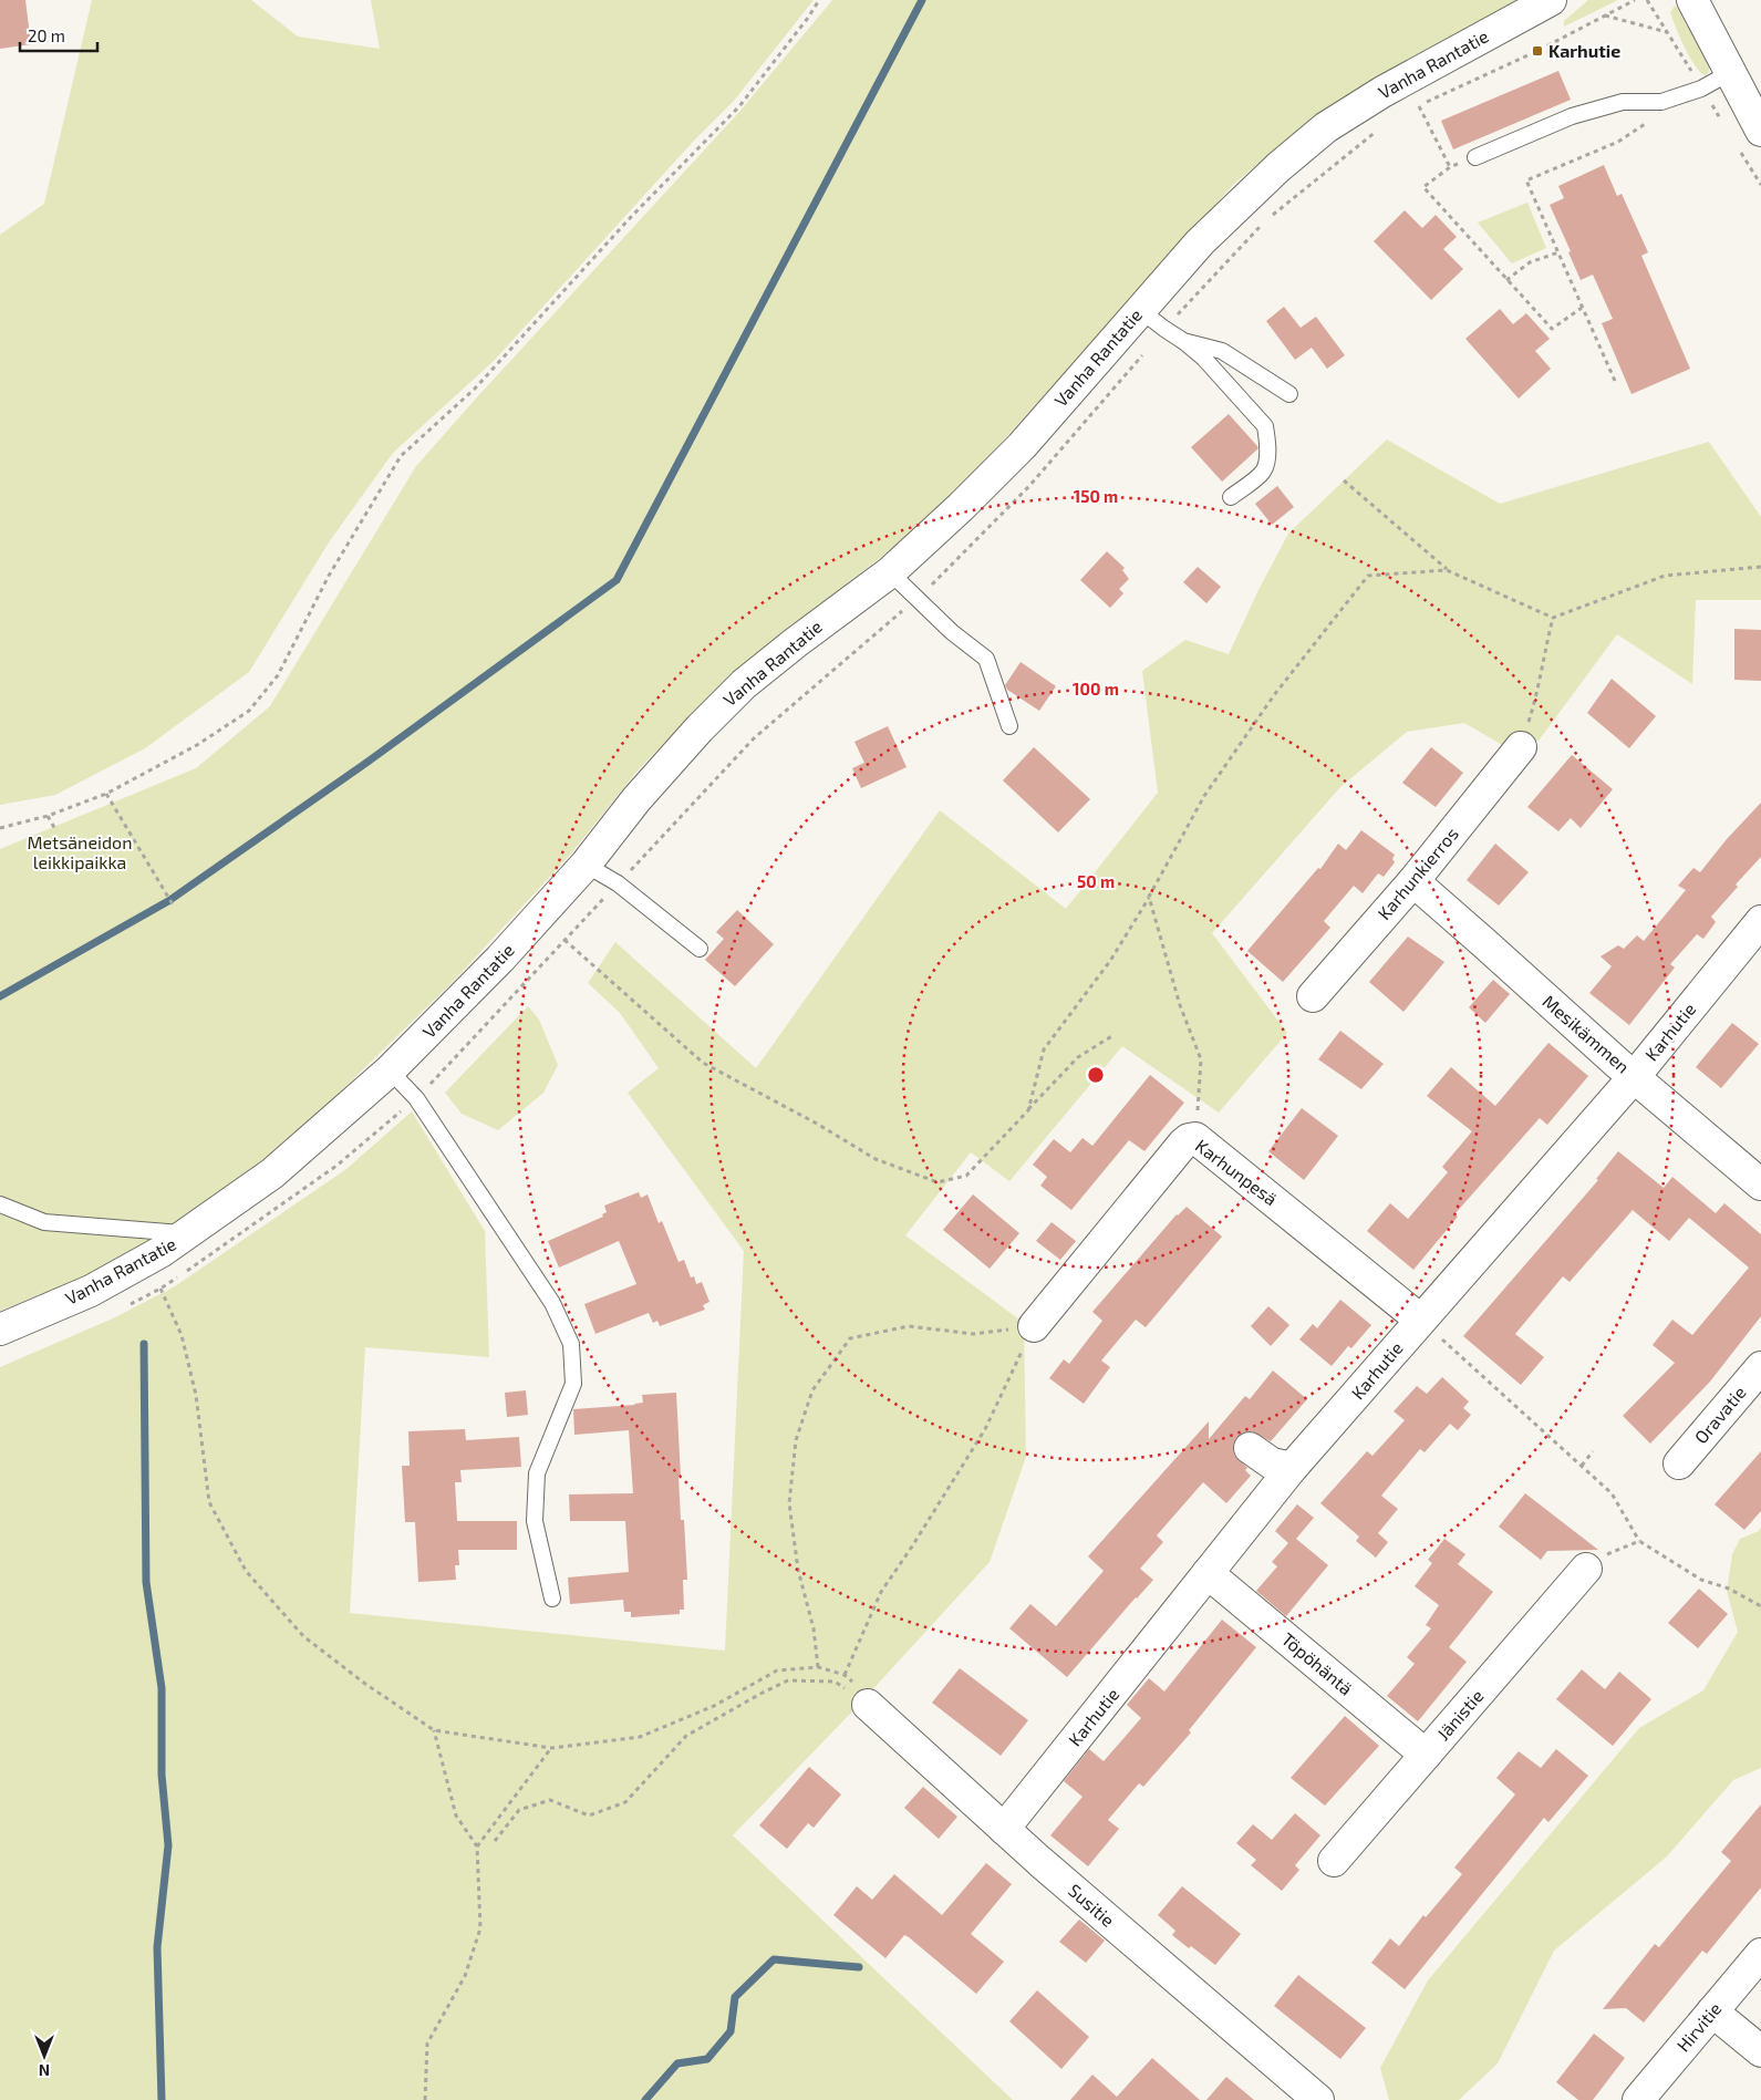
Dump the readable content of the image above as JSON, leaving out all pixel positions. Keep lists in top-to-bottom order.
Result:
{
  "streets": {
    "street": [
      "Vanha Rantatie",
      "Karhunkierros",
      "Karhutie",
      "Mesikämmen",
      "Karhunpesä",
      "Oravatie",
      "Töpöhäntä",
      "Jänistie",
      "Susitie",
      "Hirvitie"
    ]
  },
  "crossings": [
    ["Karhunkierros", "Mesikämmen"],
    ["Karhutie", "Mesikämmen"],
    ["Karhutie", "Karhunpesä"],
    ["Karhutie", "Töpöhäntä"],
    ["Karhutie", "Susitie"],
    ["Töpöhäntä", "Jänistie"]
  ],
  "parks": ["Metsäneidon leikkipaikka"],
  "places": {
    "transit": ["Karhutie"]
  },
  "scale_bar": "20 m",
  "north": "bottom",
  "rings": ["150 m", "100 m", "50 m"]
}
